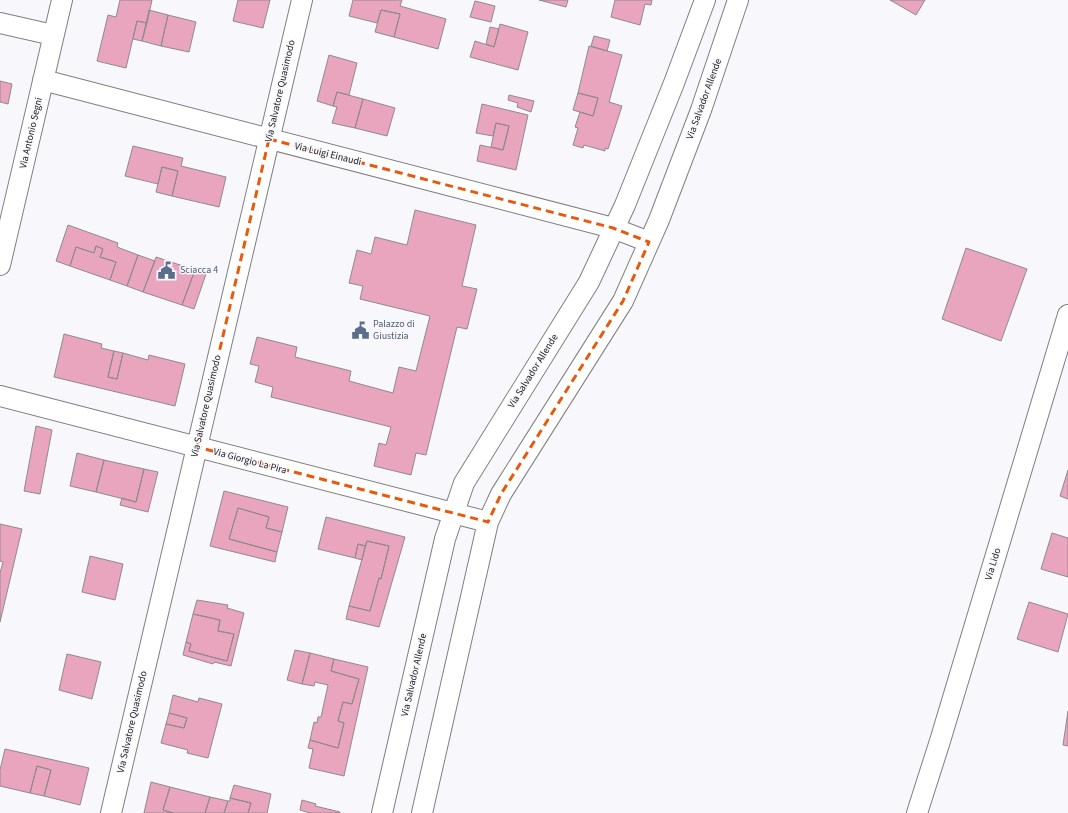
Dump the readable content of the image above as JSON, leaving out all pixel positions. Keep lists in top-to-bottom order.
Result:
{
  "streets": {
    "street": [
      "Via Salvatore Quasimodo",
      "Via Salvador Allende",
      "Via Antonio Segni",
      "Via Luigi Einaudi",
      "Via Giorgio La Pira",
      "Via Lido"
    ]
  },
  "crossings": [
    ["Via Salvatore Quasimodo", "Via Luigi Einaudi"],
    ["Via Salvatore Quasimodo", "Via Giorgio La Pira"],
    ["Via Salvador Allende", "Via Luigi Einaudi"],
    ["Via Salvador Allende", "Via Giorgio La Pira"],
    ["Via Antonio Segni", "Via Luigi Einaudi"]
  ],
  "places": {
    "public building": ["Sciacca 4", "Palazzo di Giustizia"]
  }
}
